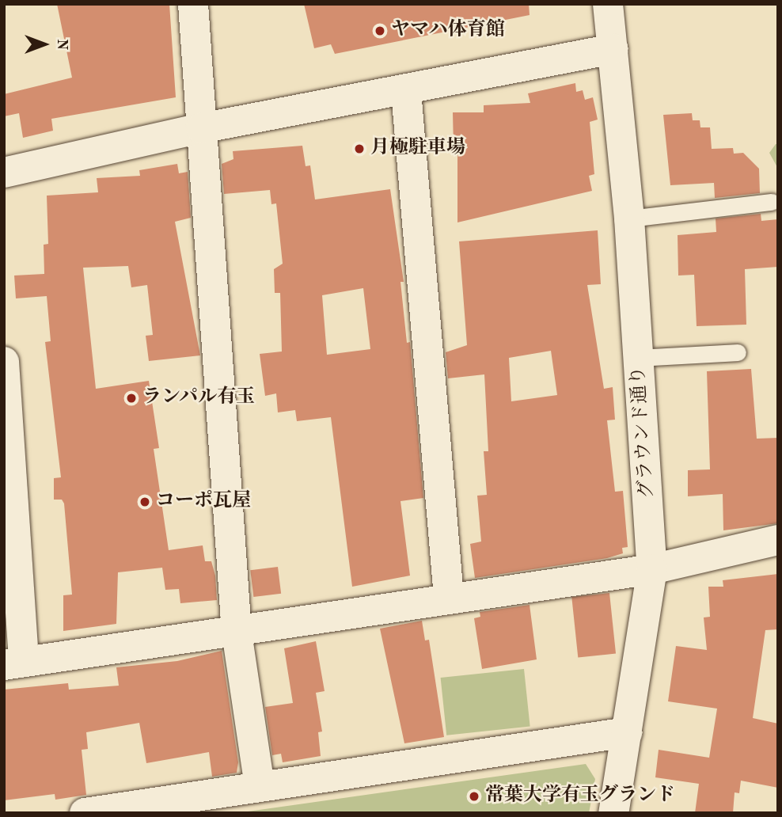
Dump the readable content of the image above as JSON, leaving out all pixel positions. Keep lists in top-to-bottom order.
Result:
{
  "streets": {
    "street": ["グラウンド通り"]
  },
  "places": [
    "ヤマハ体育館",
    "月極駐車場",
    "ランパル有玉",
    "コーポ瓦屋",
    "常葉大学有玉グランド"
  ],
  "north": "right"
}
